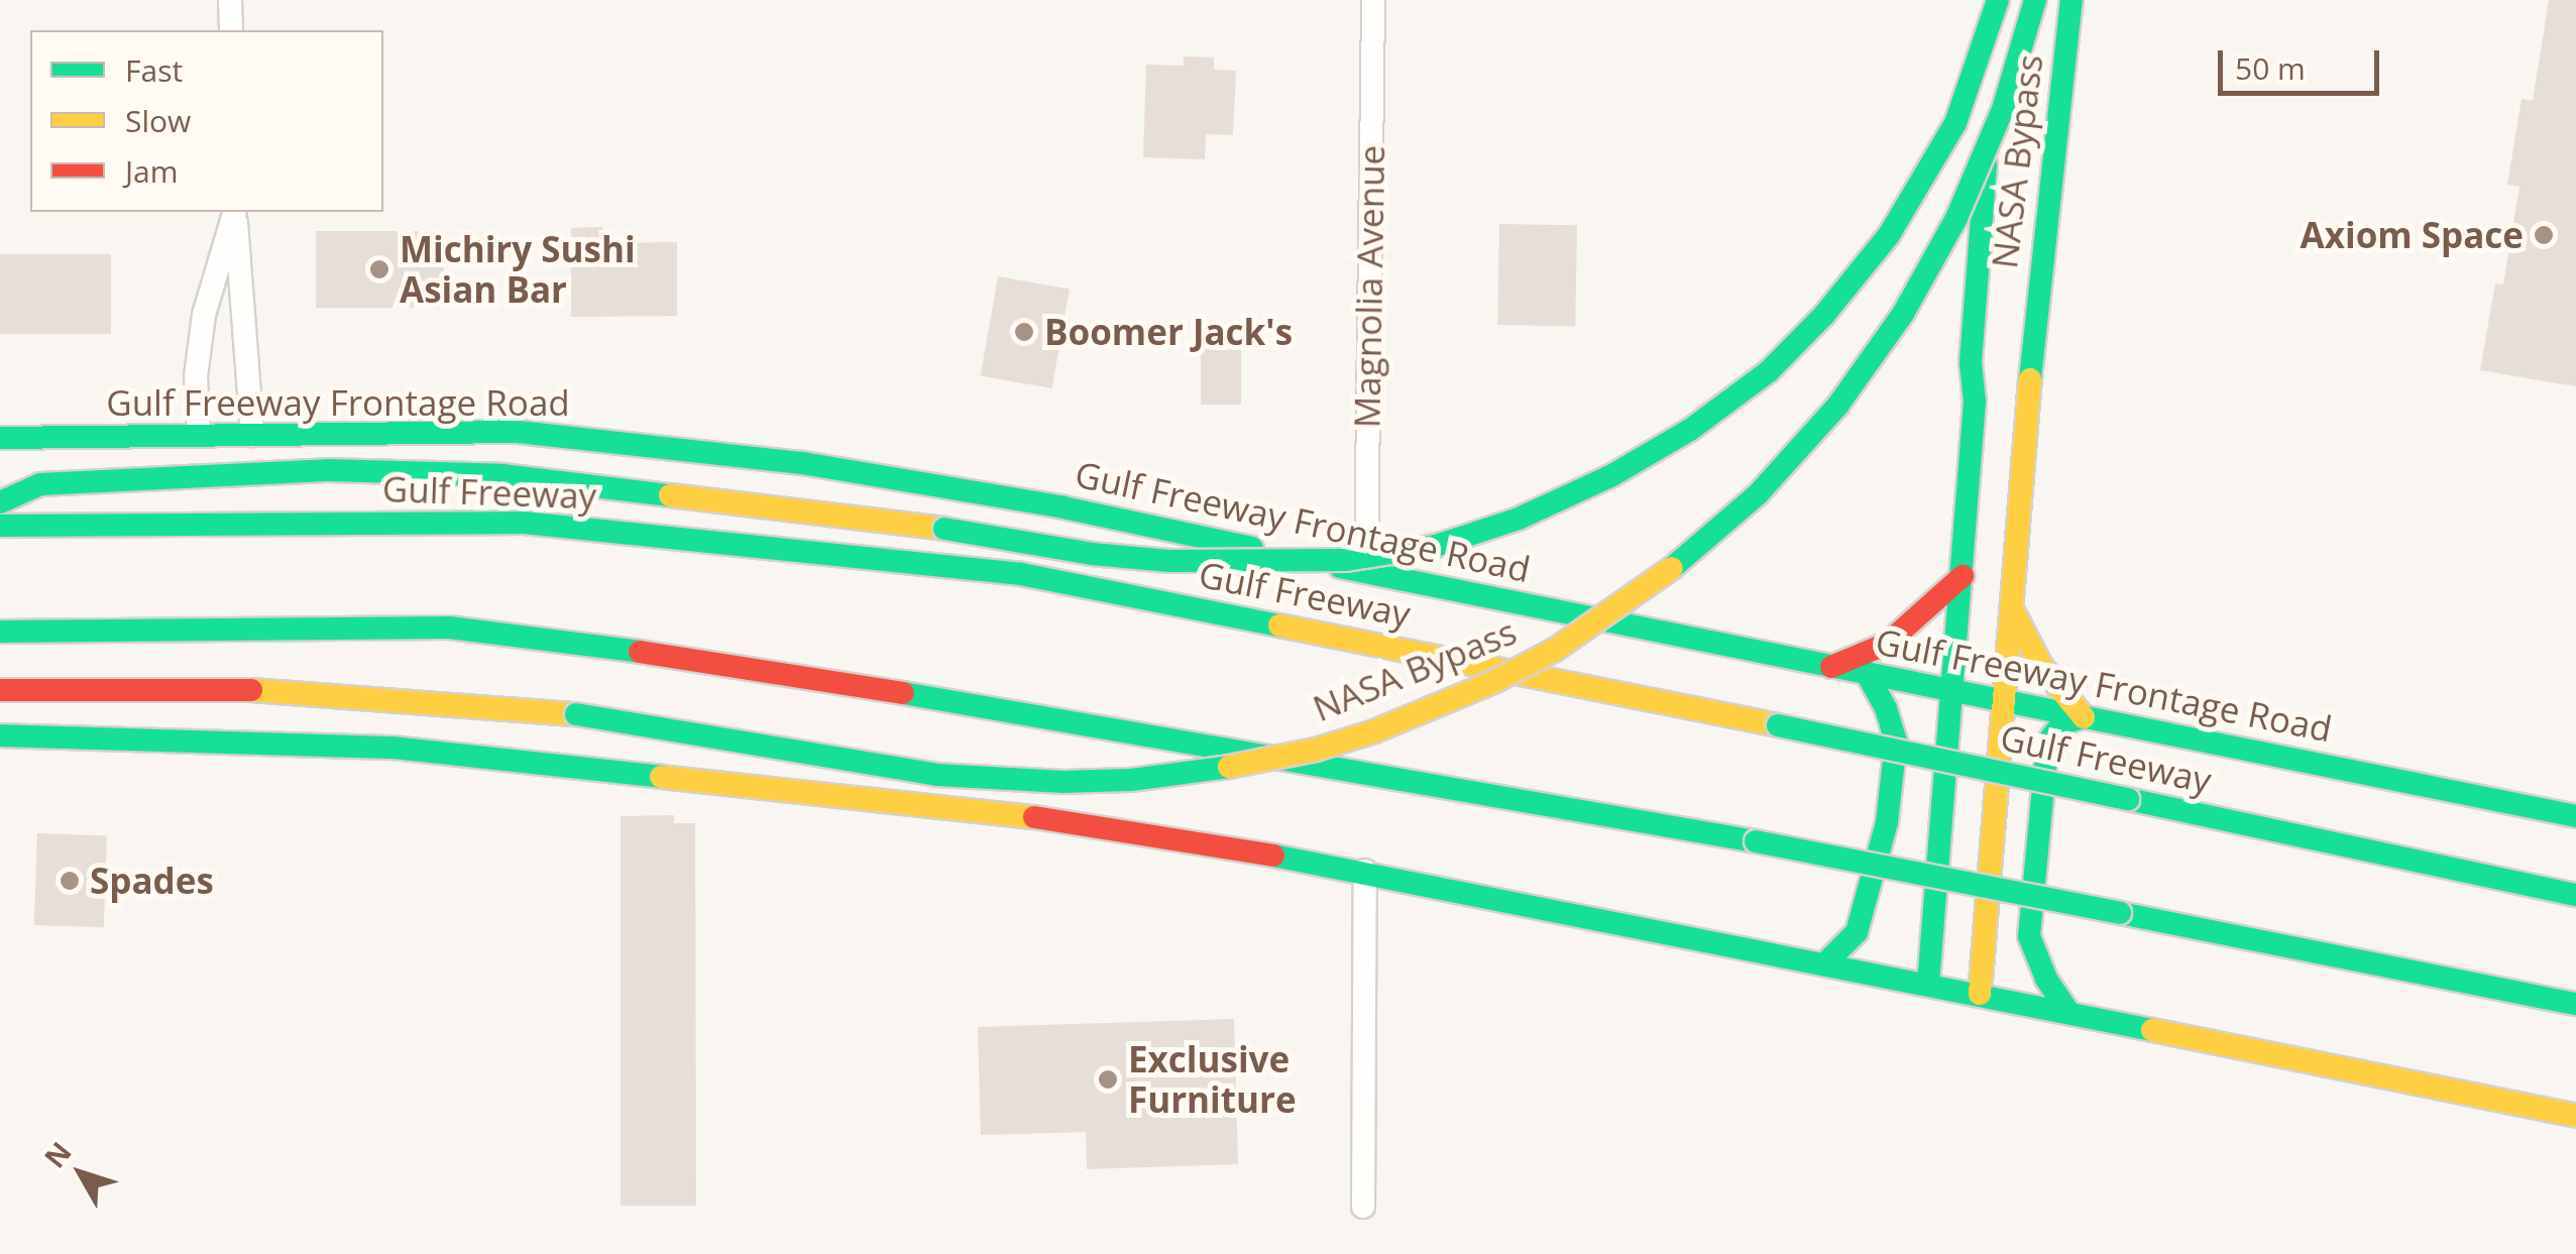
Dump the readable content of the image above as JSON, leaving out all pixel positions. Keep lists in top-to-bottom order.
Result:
{
  "streets": {
    "main road": ["NASA Bypass", "Gulf Freeway Frontage Road", "Gulf Freeway"],
    "street": ["Magnolia Avenue"]
  },
  "crossings": [
    ["NASA Bypass", "Gulf Freeway Frontage Road"],
    ["Magnolia Avenue", "Gulf Freeway Frontage Road"]
  ],
  "places": [
    "Axiom Space",
    "Michiry Sushi Asian Bar",
    "Boomer Jack's",
    "Spades",
    "Exclusive Furniture"
  ],
  "legend": ["Fast", "Slow", "Jam"],
  "scale_bar": "50 m",
  "north": "top left"
}
